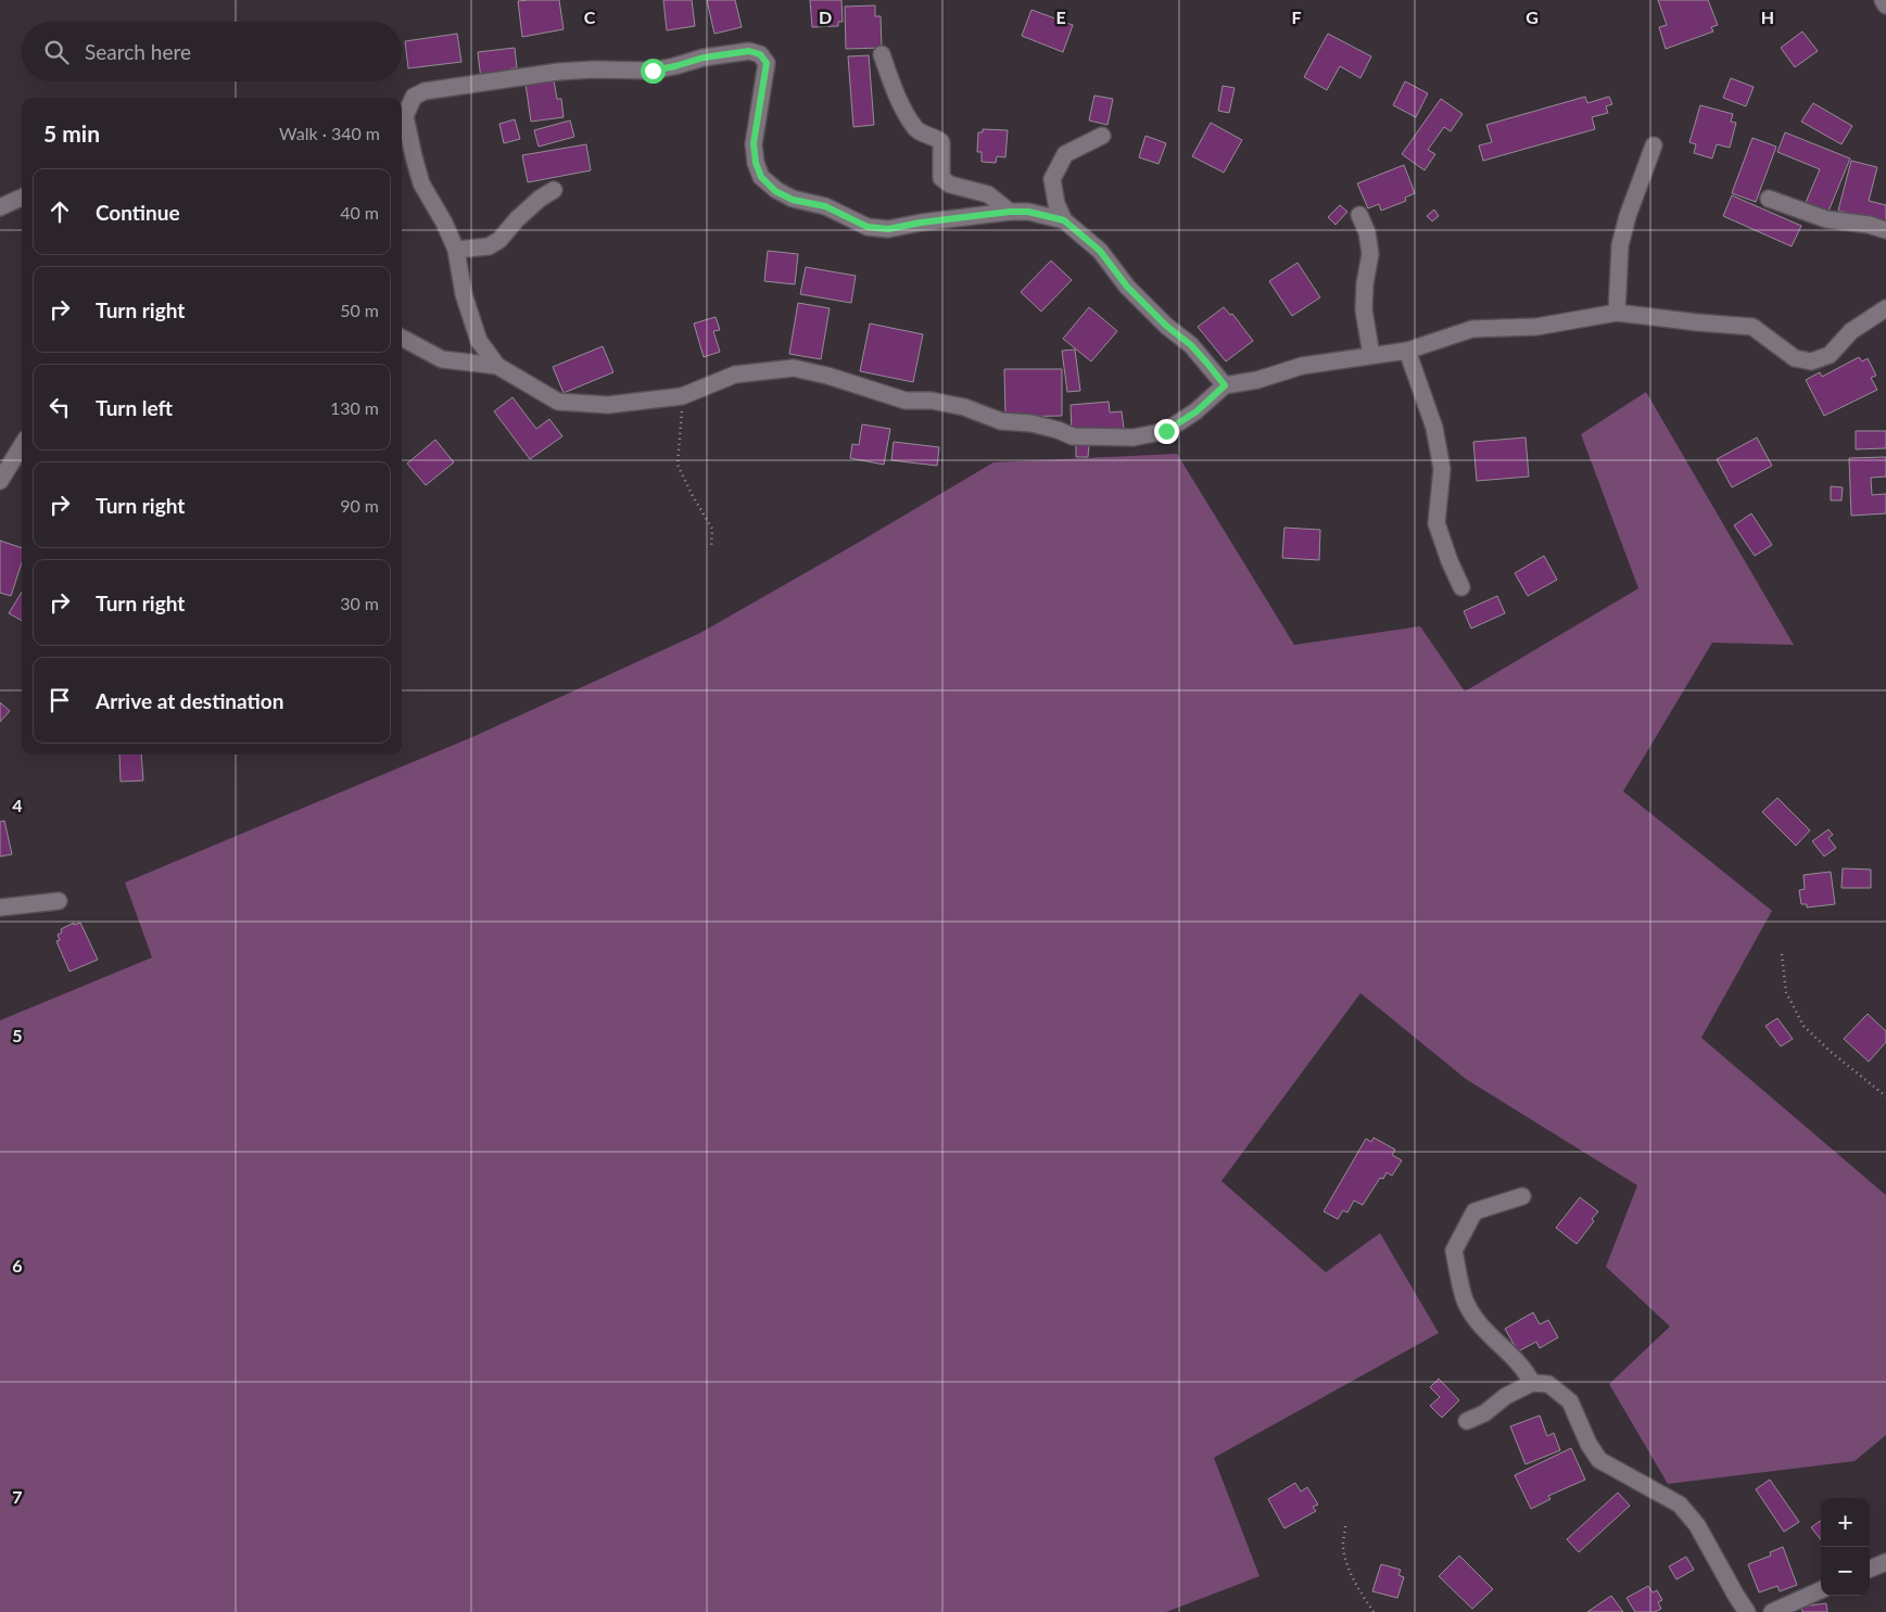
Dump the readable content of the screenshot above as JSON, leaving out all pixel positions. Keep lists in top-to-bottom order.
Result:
{
  "page": {
    "search": "Search here",
    "heading": ["5 min", "Walk · 340 m"],
    "list": [
      ["Continue", "40 m"],
      ["Turn right", "50 m"],
      ["Turn left", "130 m"],
      ["Turn right", "90 m"],
      ["Turn right", "30 m"],
      "Arrive at destination"
    ],
    "map_buttons": ["+", "−"]
  },
  "grid": {
    "columns": [
      "C",
      "D",
      "E",
      "F",
      "G",
      "H"
    ],
    "rows": [
      "4",
      "5",
      "6",
      "7"
    ]
  }
}
